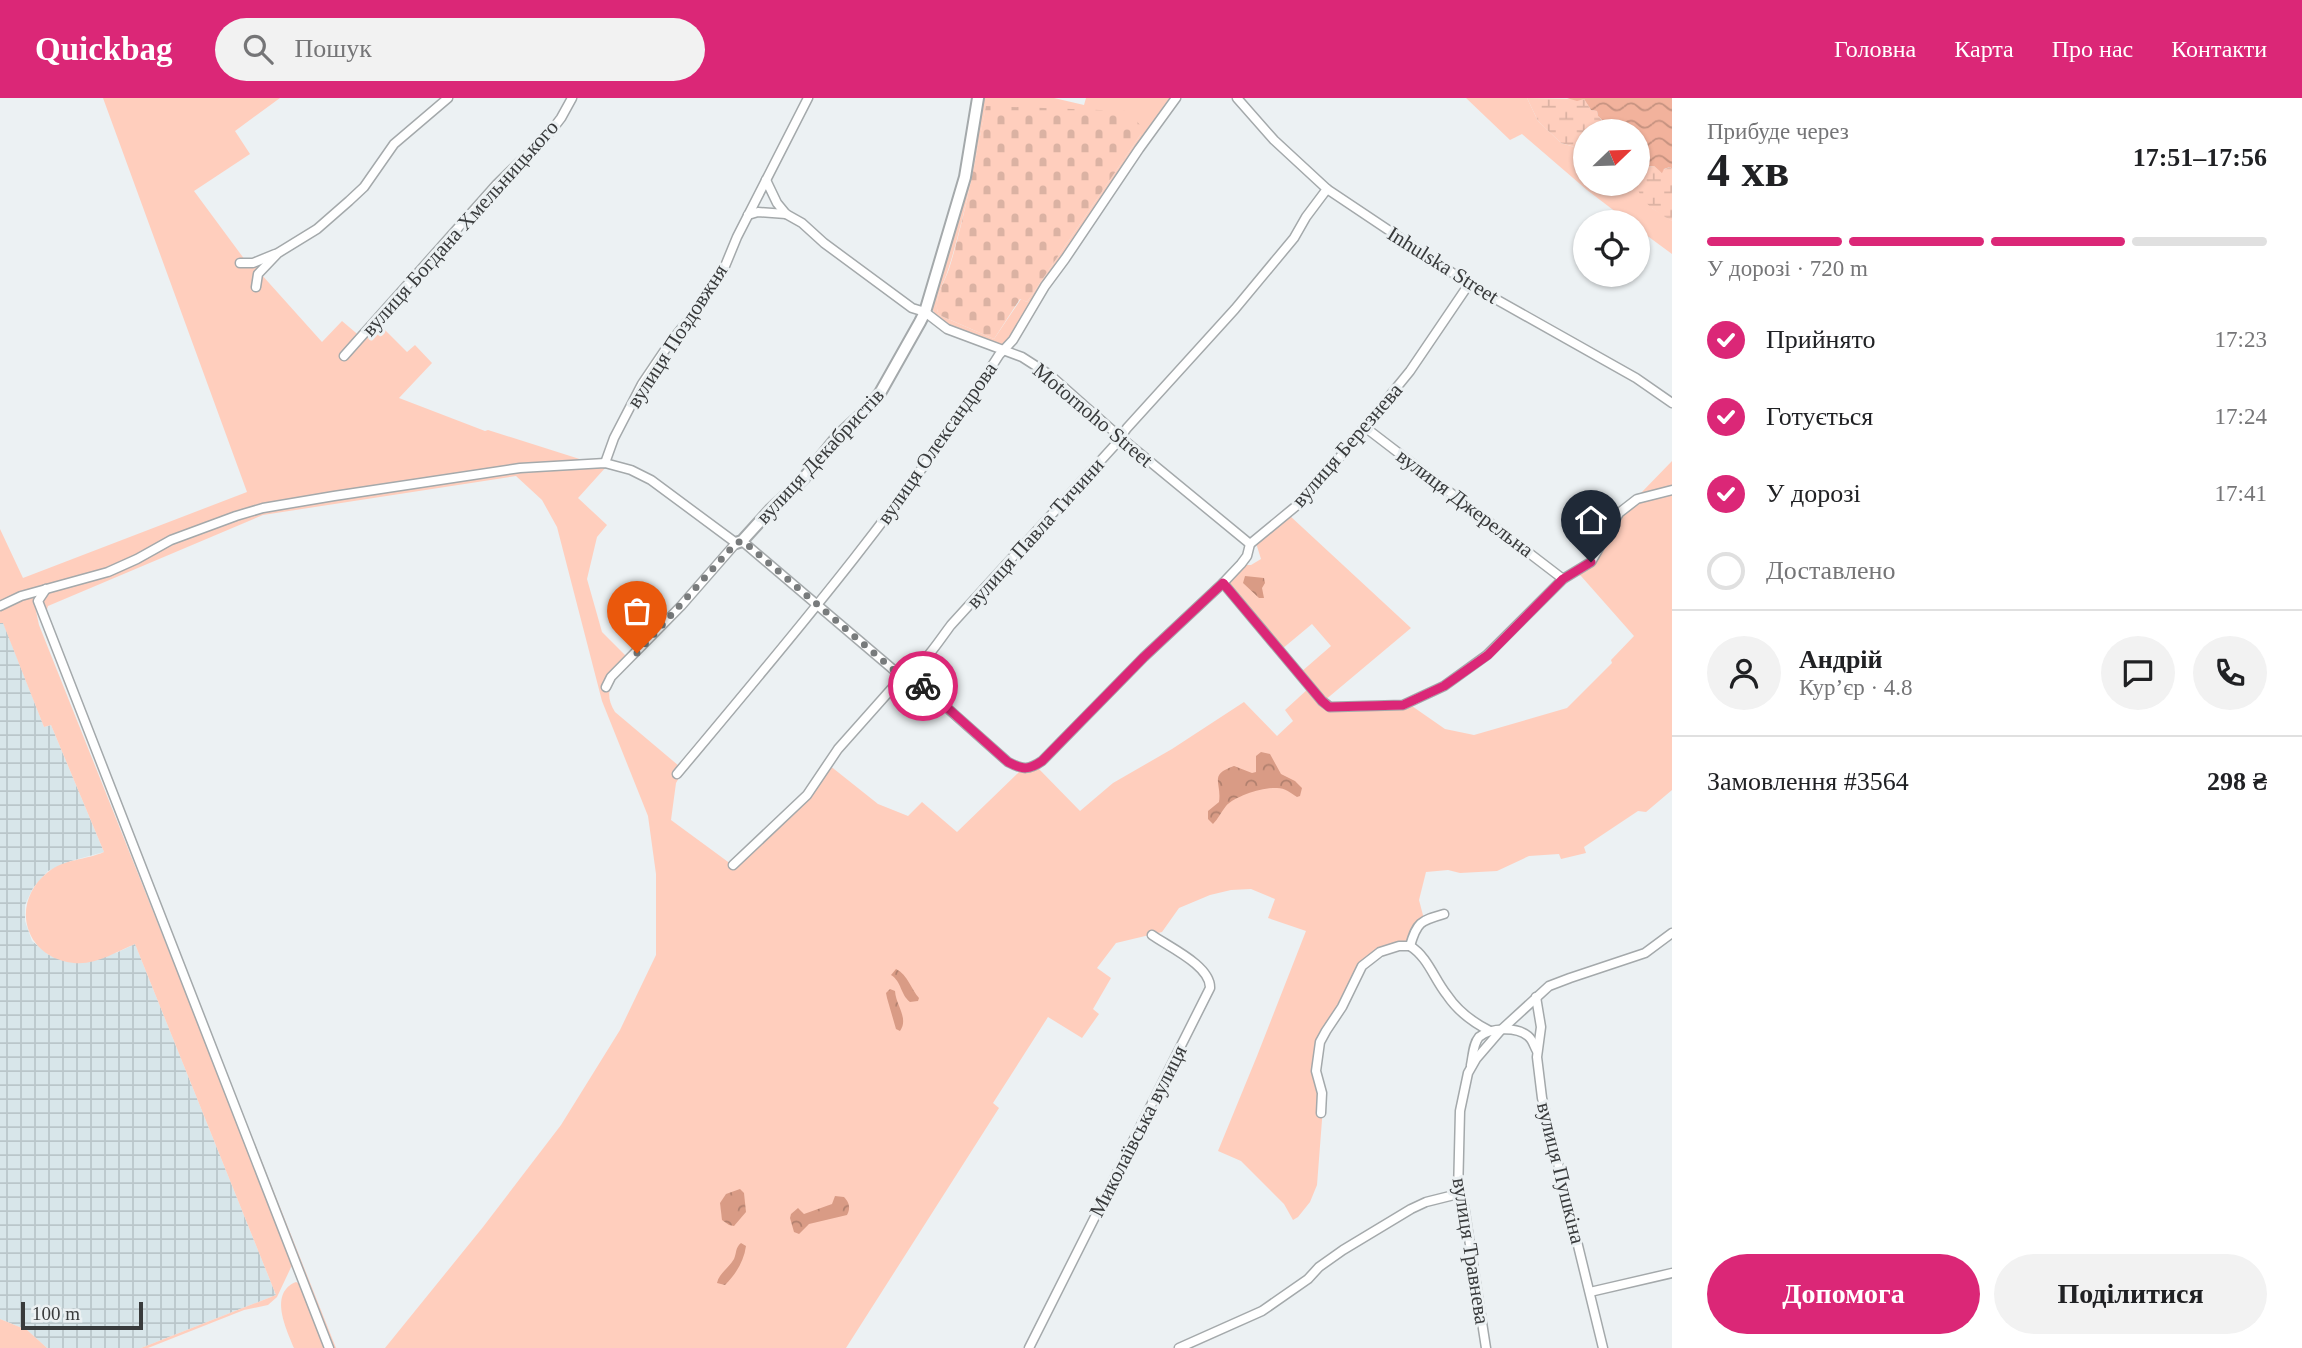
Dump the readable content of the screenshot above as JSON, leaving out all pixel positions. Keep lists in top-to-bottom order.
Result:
{
  "streets": {
    "street": [
      "вулиця Богдана Хмельницького",
      "Inhulska Street",
      "вулиця Поздовжня",
      "Motornoho Street",
      "вулиця Олександрова",
      "вулиця Березнева",
      "вулиця Декабристів",
      "вулиця Джерельна",
      "вулиця Павла Тичини",
      "Миколаївська вулиця",
      "вулиця Пушкіна",
      "вулиця Травнева"
    ]
  },
  "crossings": [
    ["Inhulska Street", "вулиця Березнева"],
    ["Inhulska Street", "вулиця Павла Тичини"],
    ["вулиця Поздовжня", "Motornoho Street"],
    ["Motornoho Street", "вулиця Олександрова"],
    ["Motornoho Street", "вулиця Березнева"],
    ["Motornoho Street", "вулиця Декабристів"],
    ["Motornoho Street", "вулиця Павла Тичини"],
    ["вулиця Березнева", "вулиця Джерельна"],
    ["вулиця Березнева", "вулиця Павла Тичини"],
    ["вулиця Пушкіна", "вулиця Травнева"]
  ],
  "scale_bar": "100 m",
  "north": "top right",
  "page": {
    "header": "Quickbag",
    "search": "Пошук",
    "nav": [
      "Головна",
      "Карта",
      "Про нас",
      "Контакти"
    ],
    "heading": ["4 хв", "Прибуде через", "17:51–17:56"],
    "panel": [
      "Андрій",
      "Кур’єр · 4.8",
      "Замовлення #3564",
      "298 ₴"
    ],
    "bar": "У дорозі · 720 m",
    "list": [
      ["Прийнято", "17:23"],
      ["Готується", "17:24"],
      ["У дорозі", "17:41"],
      "Доставлено"
    ],
    "buttons": ["Допомога", "Поділитися"],
    "scale": "100 m"
  }
}
